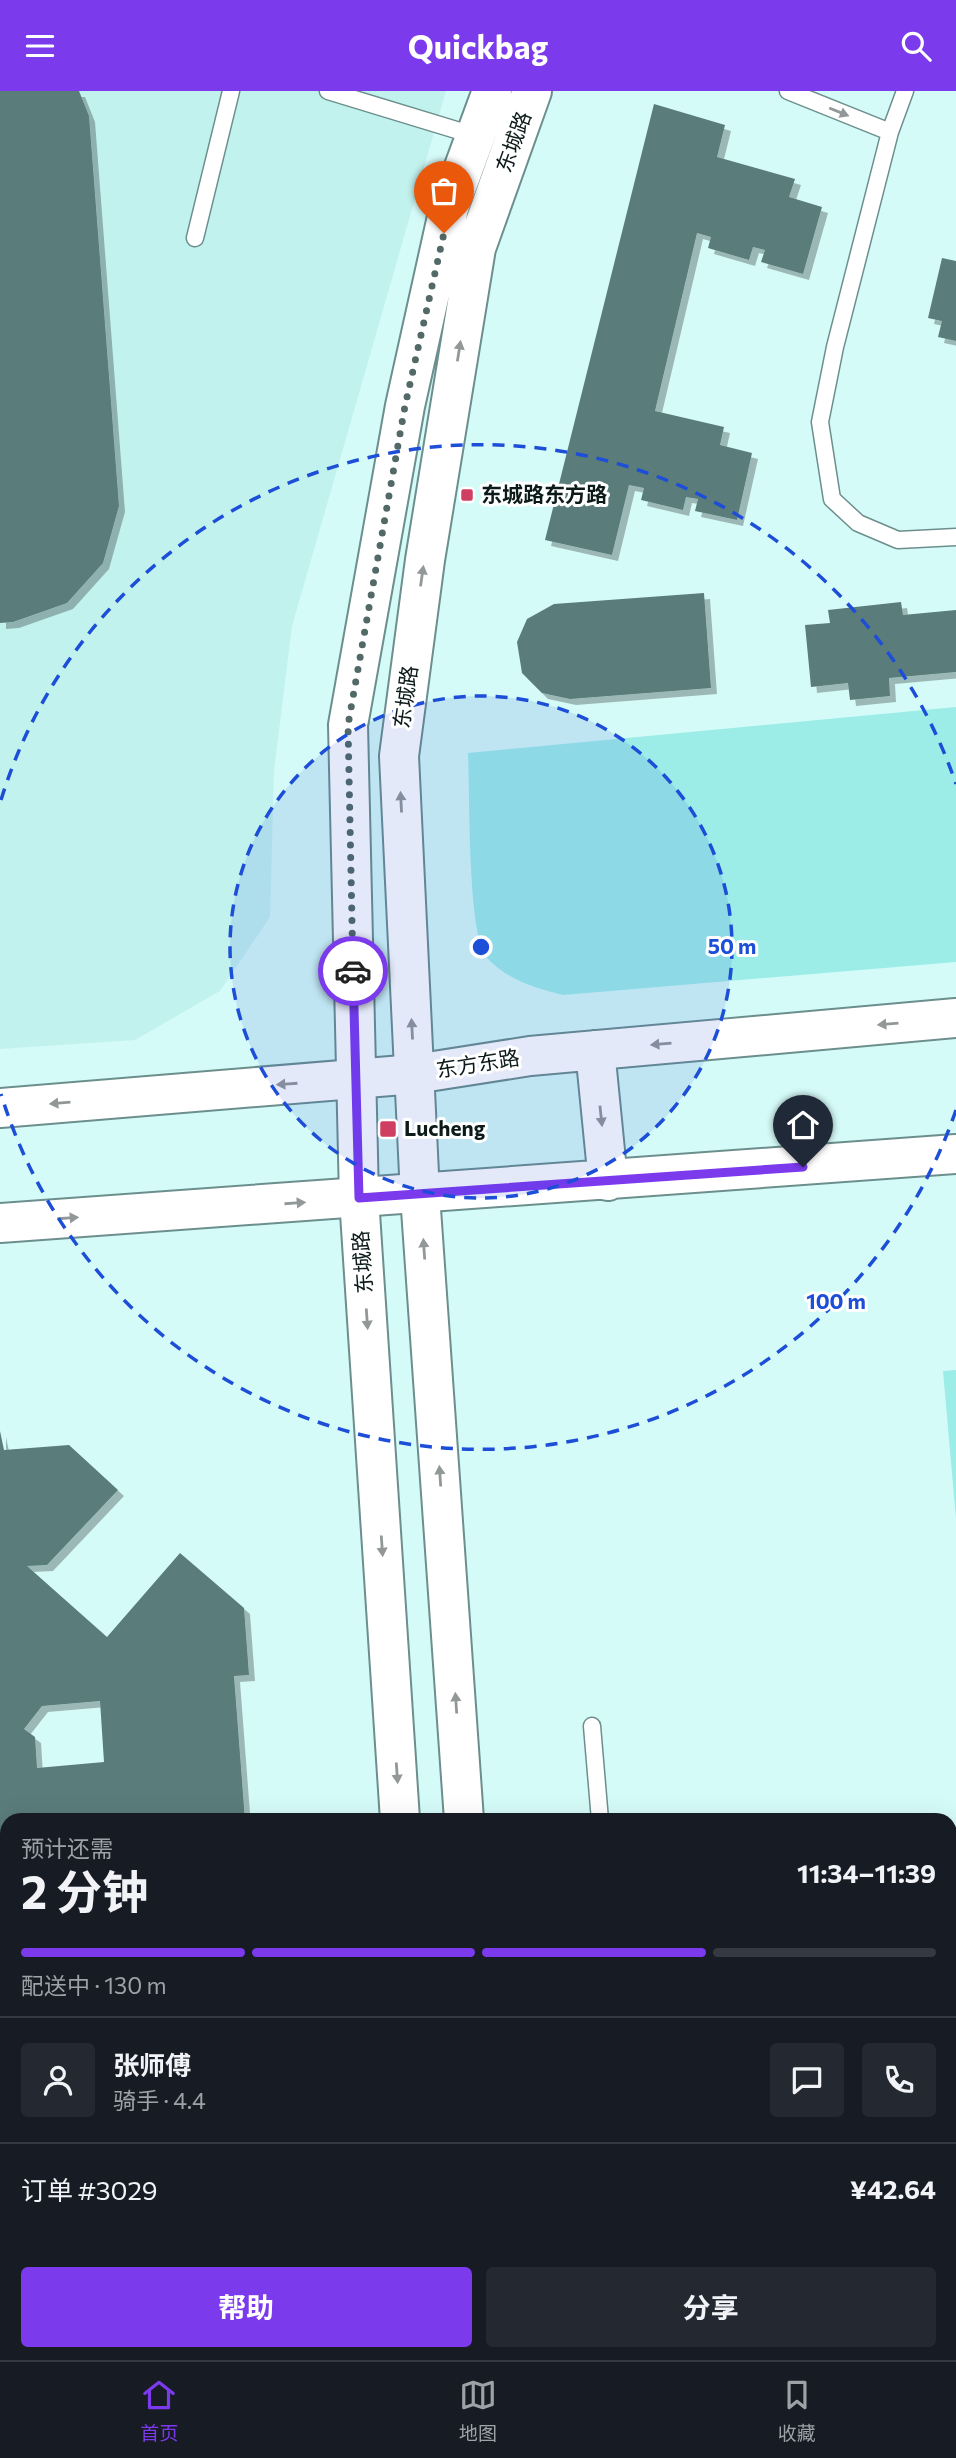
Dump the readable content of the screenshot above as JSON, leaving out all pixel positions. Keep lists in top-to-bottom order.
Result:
{
  "streets": {
    "main road": ["东城路", "东方东路"]
  },
  "crossings": [
    ["东城路", "东方东路"]
  ],
  "places": {
    "transit": ["东城路东方路", "Lucheng"]
  },
  "page": {
    "header": "Quickbag",
    "heading": ["2 分钟", "预计还需", "11:34–11:39"],
    "panel": [
      "张师傅",
      "骑手 · 4.4",
      "订单 #3029",
      "¥42.64"
    ],
    "bar": "配送中 · 130 m",
    "buttons": ["帮助", "分享"],
    "tabs": ["首页", "地图", "收藏"]
  },
  "rings": ["50 m", "100 m"]
}
